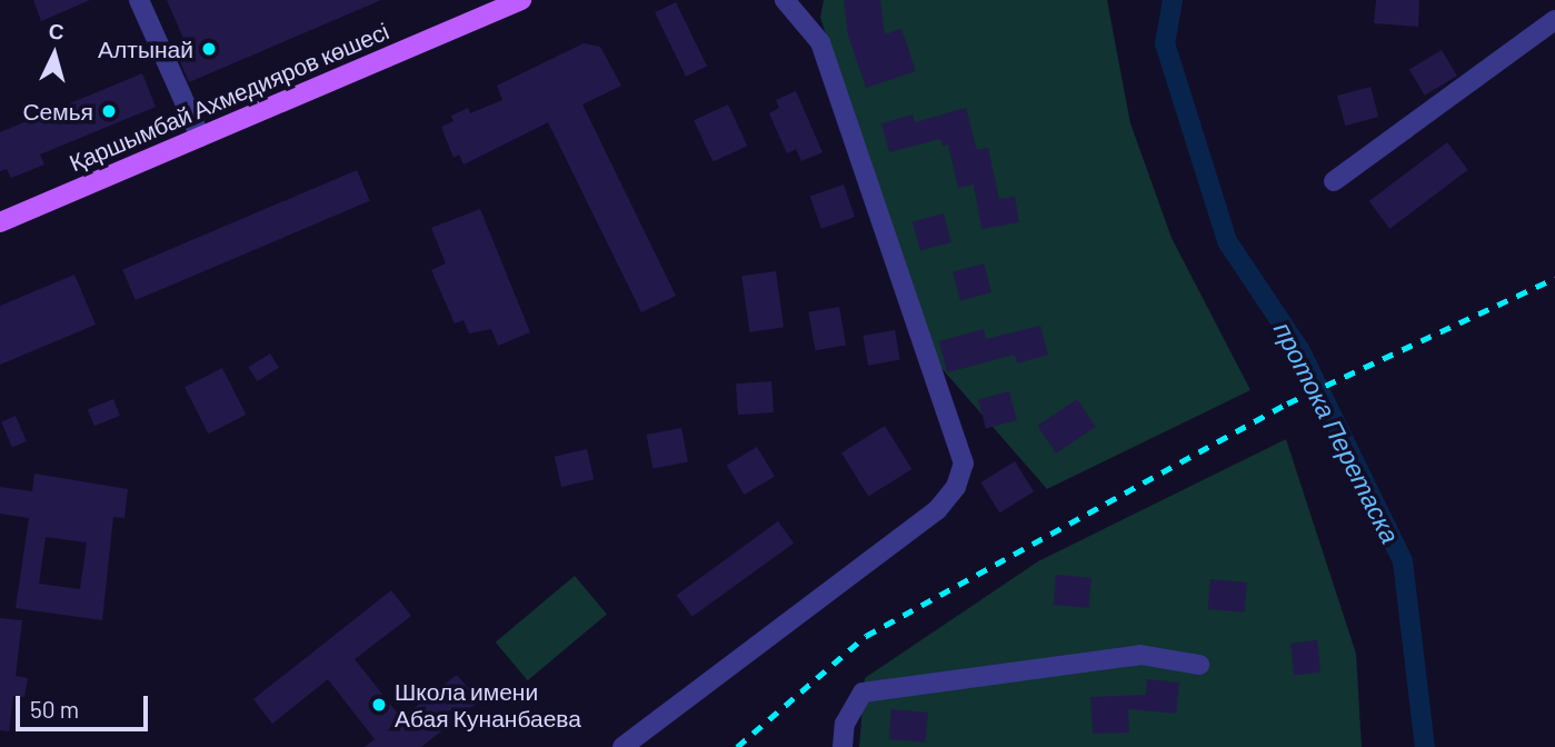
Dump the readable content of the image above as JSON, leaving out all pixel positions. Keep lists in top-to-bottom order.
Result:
{
  "streets": {
    "main road": ["Қаршымбай Ахмедияров көшесі"]
  },
  "water": ["протока Перетаска"],
  "places": ["Алтынай", "Семья", "Школа имени Абая Кунанбаева"],
  "scale_bar": "50 m",
  "north": "top"
}
